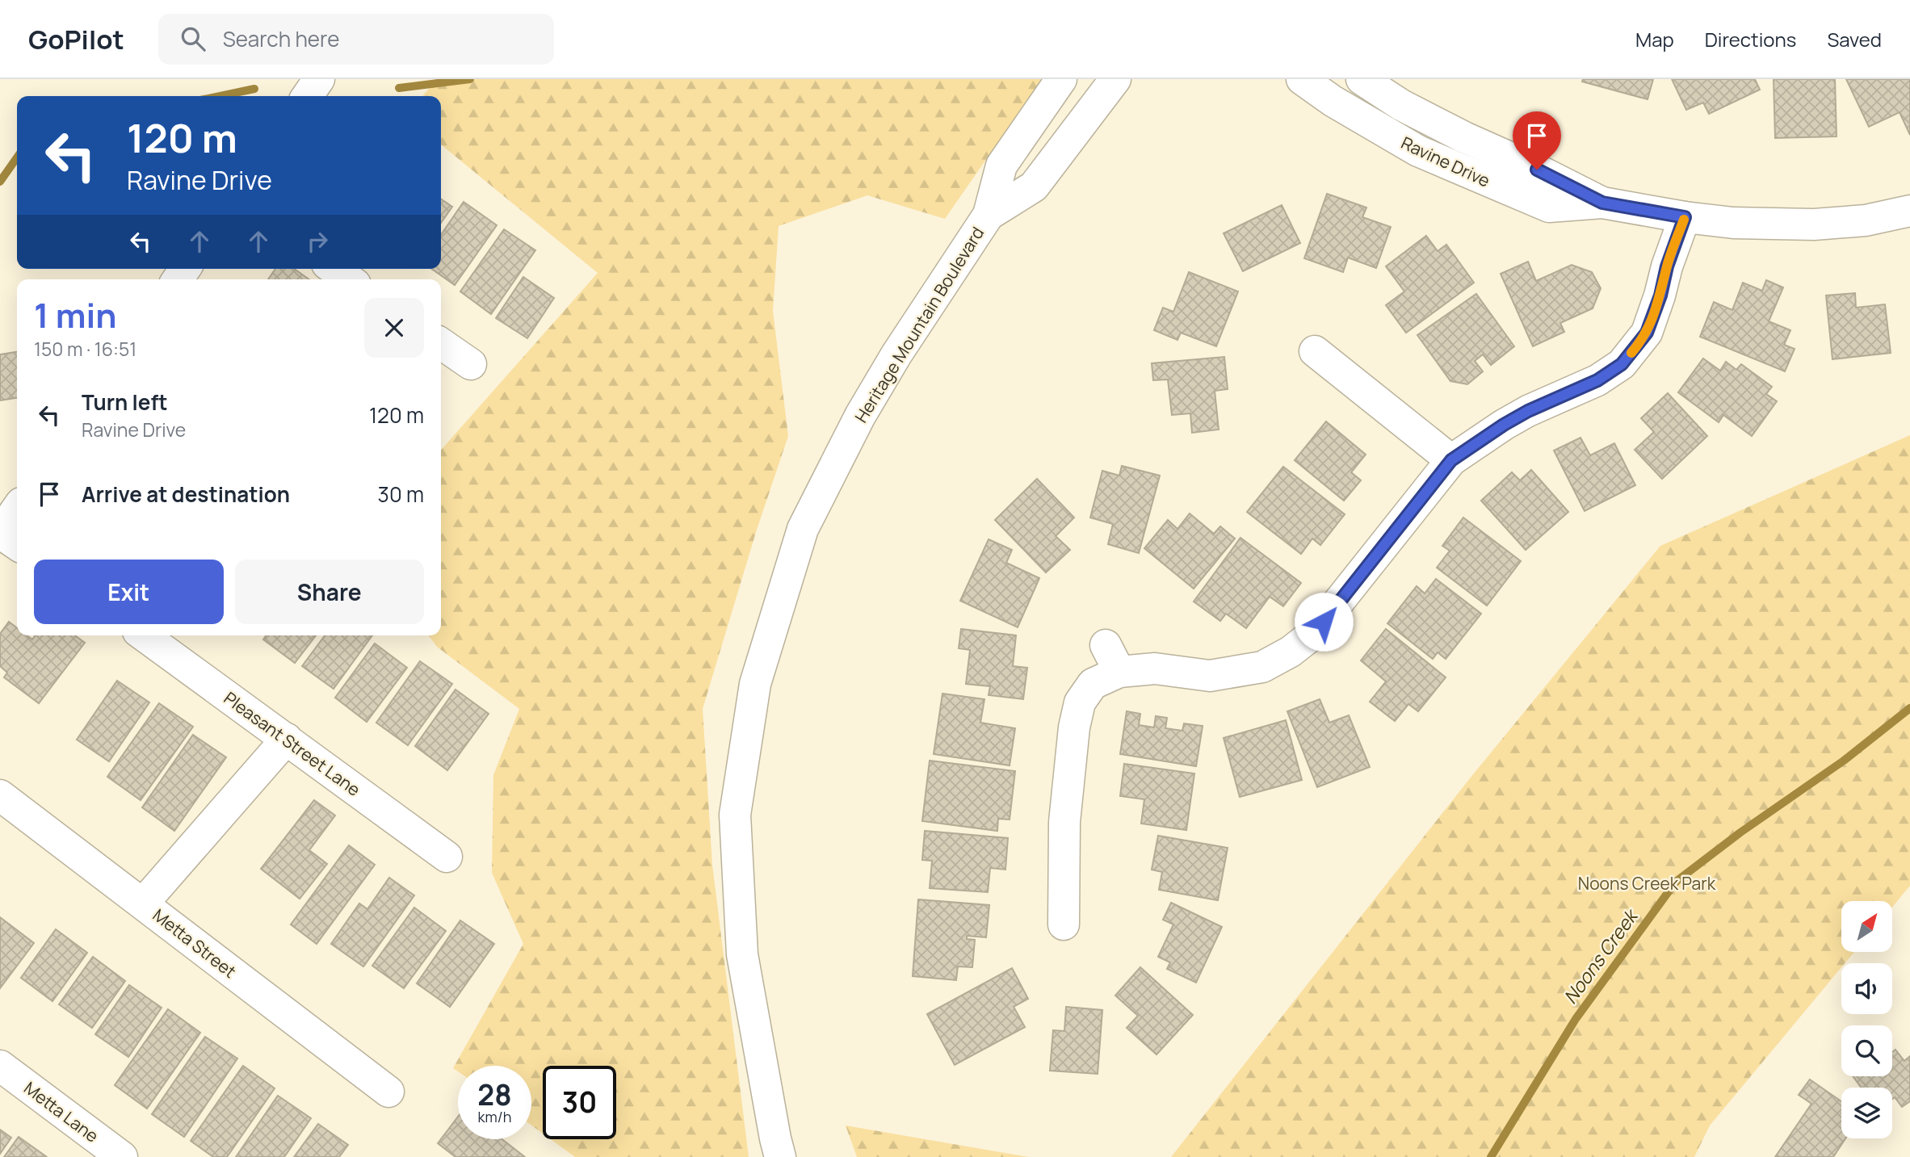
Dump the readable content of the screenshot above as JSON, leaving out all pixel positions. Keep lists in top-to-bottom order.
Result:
{
  "streets": {
    "street": [
      "Ravine Drive",
      "Heritage Mountain Boulevard",
      "Pleasant Street Lane",
      "Metta Street",
      "Metta Lane"
    ]
  },
  "water": ["Noons Creek"],
  "parks": ["Noons Creek Park"],
  "north": "top right",
  "page": {
    "header": "GoPilot",
    "search": "Search here",
    "nav": ["Map", "Directions", "Saved"],
    "turn": ["120 m", "Ravine Drive"],
    "heading": ["1 min", "150 m · 16:51"],
    "list": [
      {
        "name": "Turn left",
        "note": "Ravine Drive",
        "value": "120 m"
      },
      {
        "name": "Arrive at destination",
        "value": "30 m"
      }
    ],
    "buttons": ["Exit", "Share"],
    "speed": "28 km/h",
    "limit": "30"
  }
}
